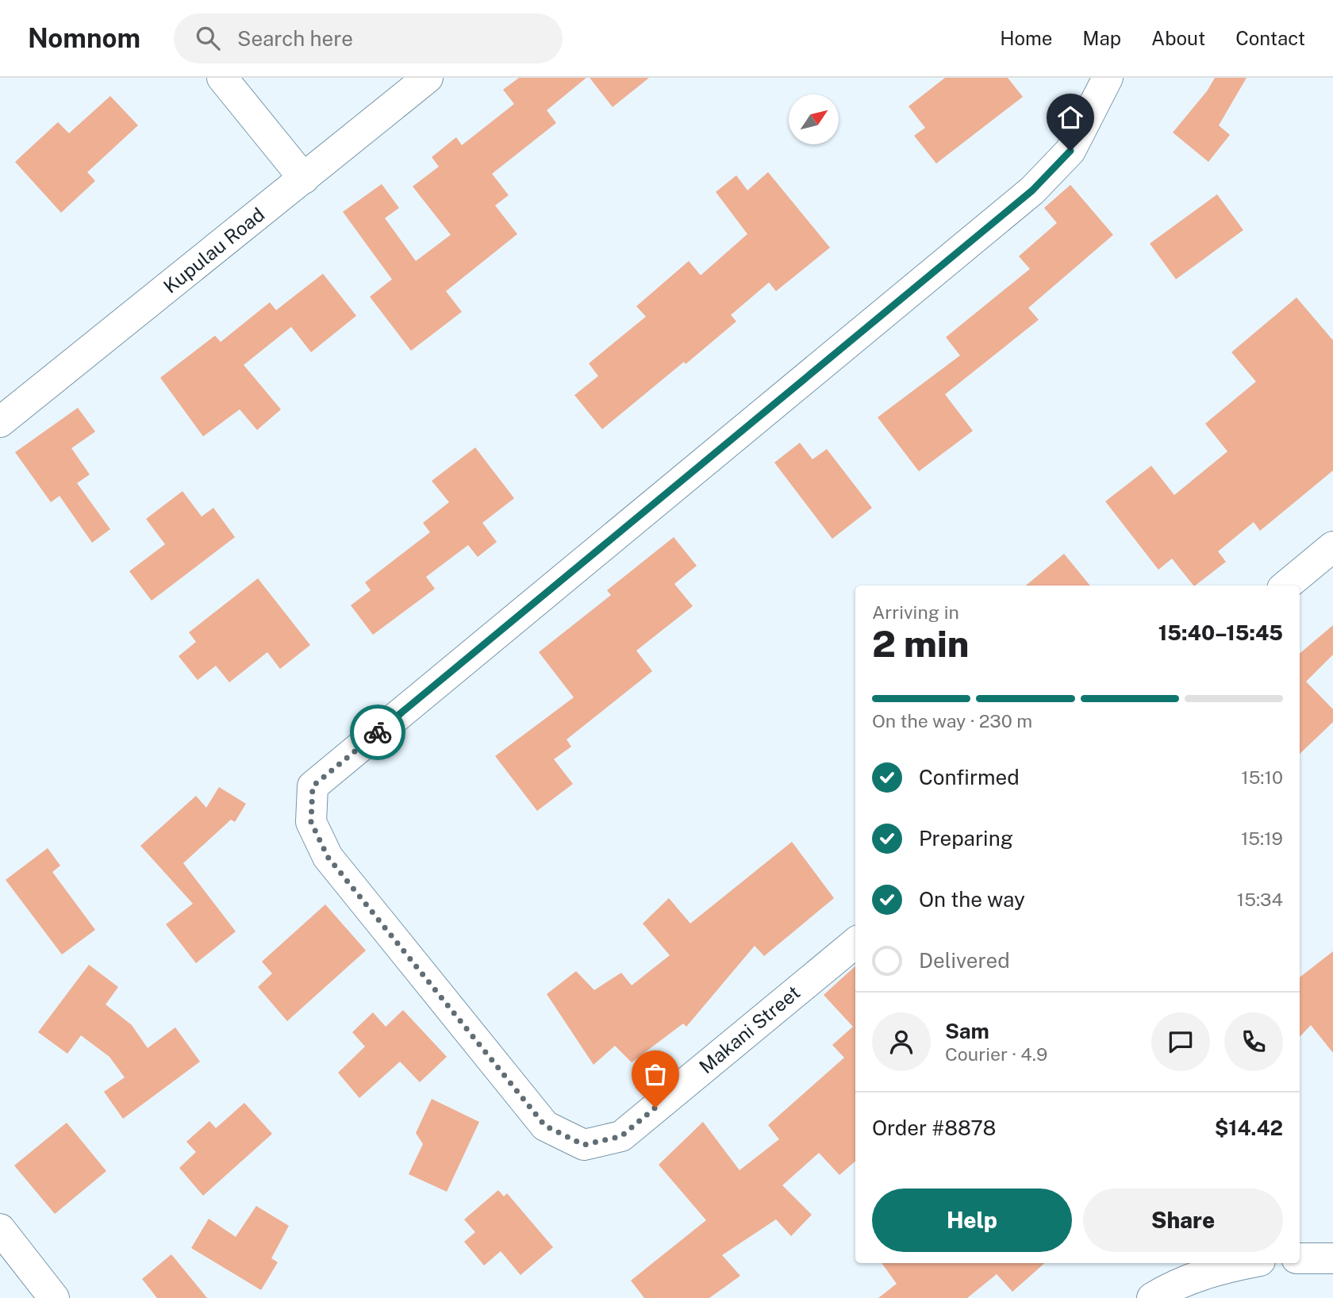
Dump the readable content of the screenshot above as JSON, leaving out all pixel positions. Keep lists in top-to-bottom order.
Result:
{
  "streets": {
    "street": ["Kupulau Road", "Makani Street"]
  },
  "north": "top right",
  "page": {
    "header": "Nomnom",
    "search": "Search here",
    "nav": [
      "Home",
      "Map",
      "About",
      "Contact"
    ],
    "heading": ["2 min", "Arriving in", "15:40–15:45"],
    "panel": [
      "Sam",
      "Courier · 4.9",
      "Order #8878",
      "$14.42"
    ],
    "bar": "On the way · 230 m",
    "list": [
      ["Confirmed", "15:10"],
      ["Preparing", "15:19"],
      ["On the way", "15:34"],
      "Delivered"
    ],
    "buttons": ["Help", "Share"]
  }
}
